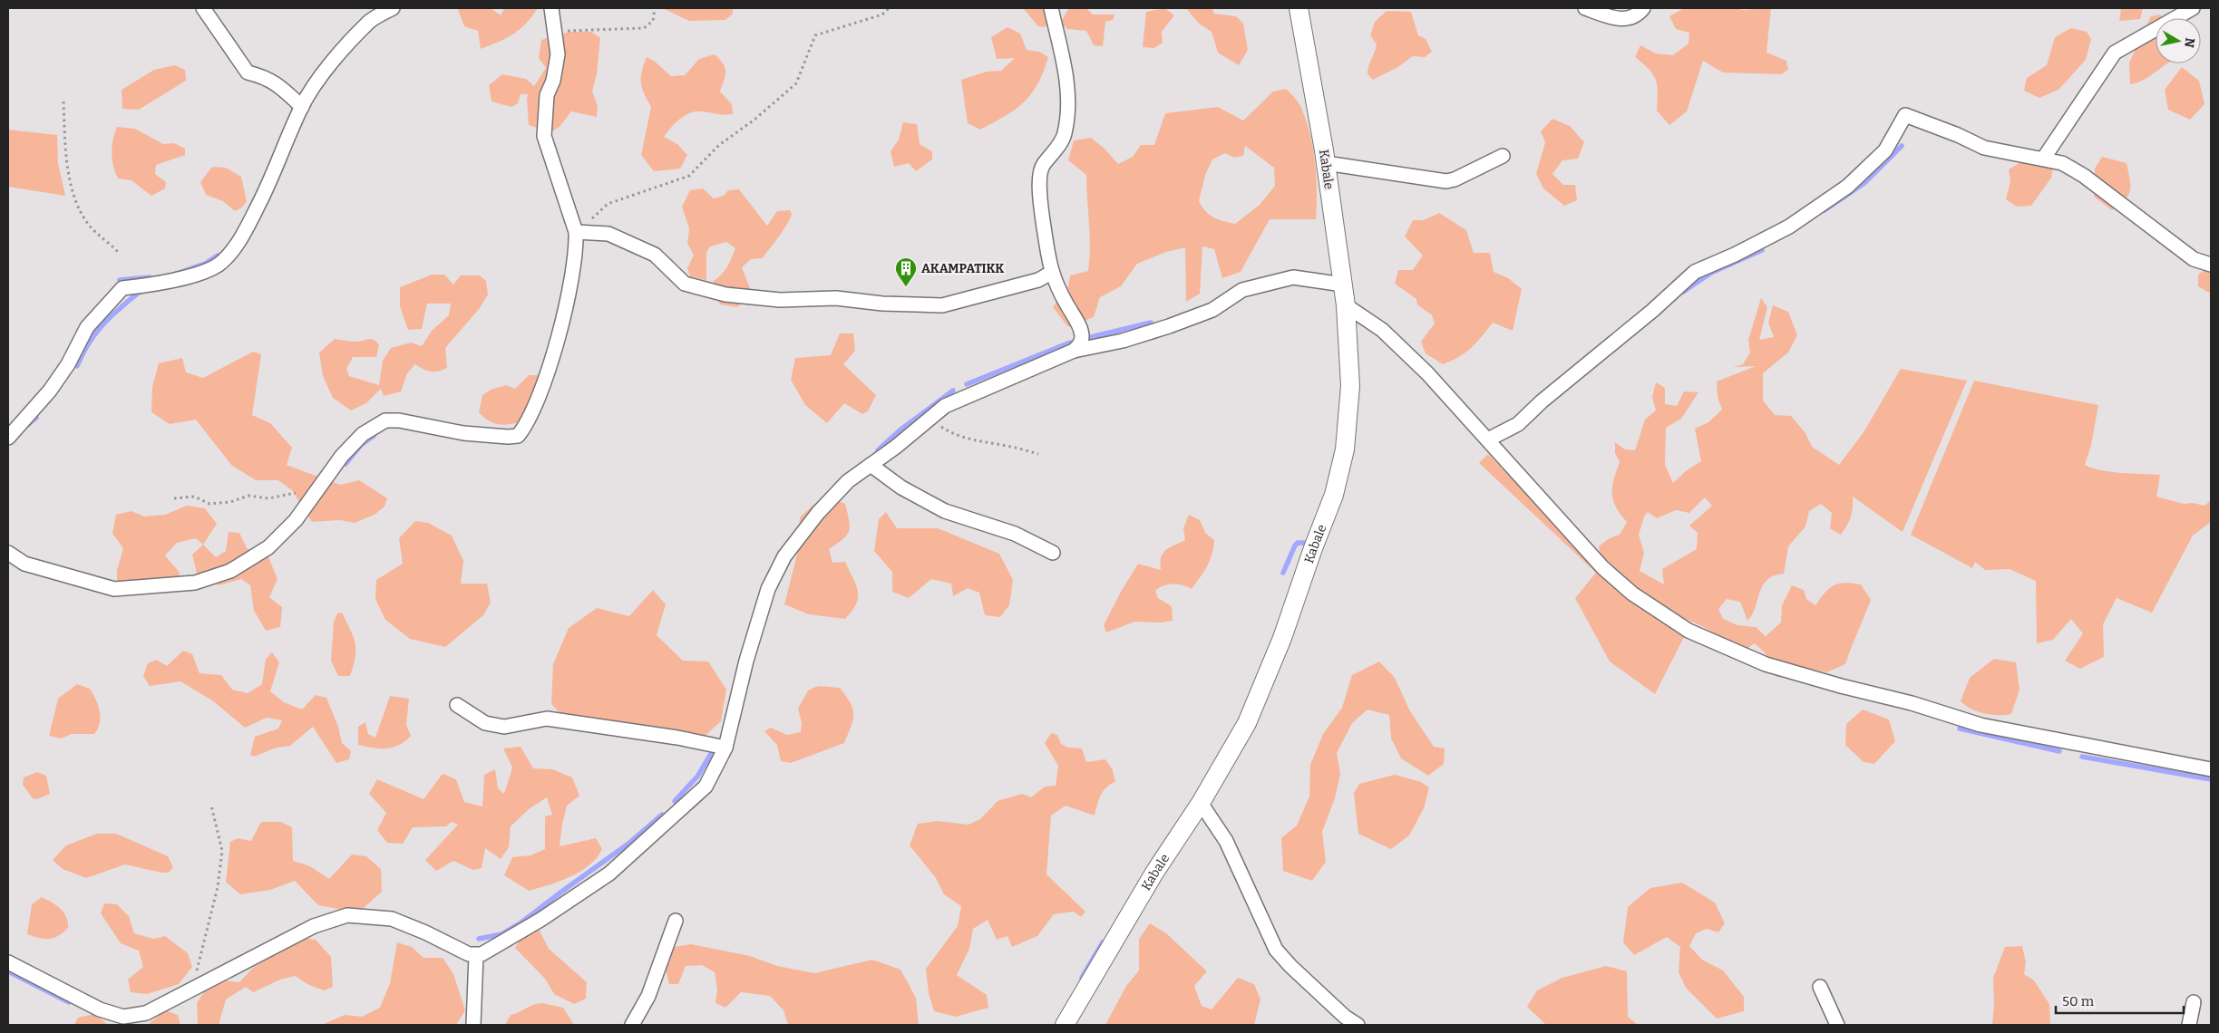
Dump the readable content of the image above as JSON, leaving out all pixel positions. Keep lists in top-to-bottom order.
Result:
{
  "streets": {
    "street": ["Kabale"]
  },
  "places": {
    "building": ["AKAMPATIKK"]
  },
  "scale_bar": "50 m",
  "north": "right"
}
